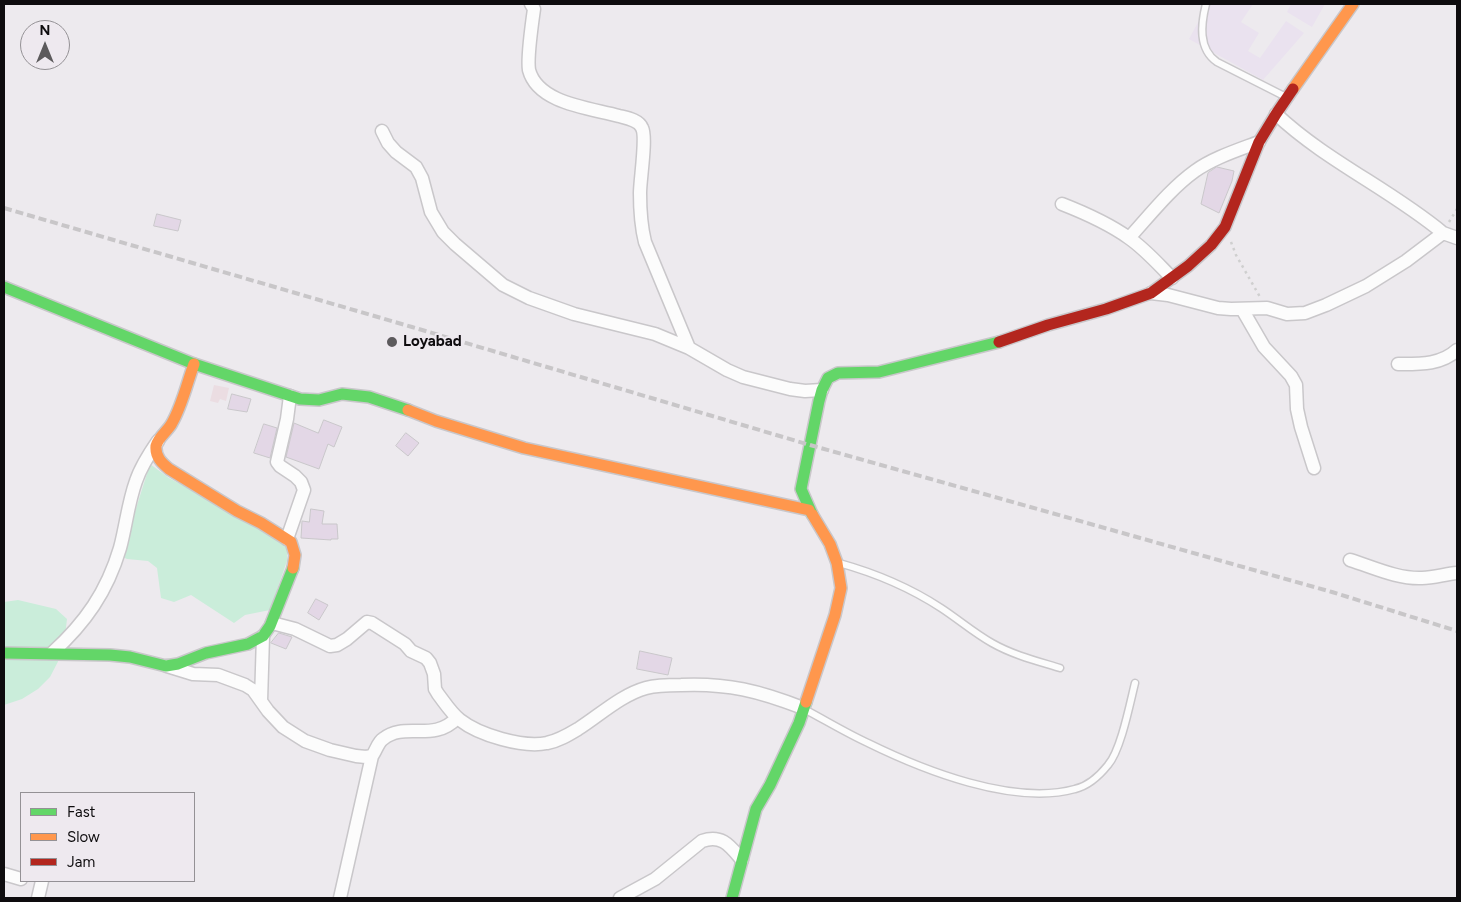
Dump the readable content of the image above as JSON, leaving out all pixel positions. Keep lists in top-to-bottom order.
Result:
{
  "places": ["Loyabad"],
  "legend": ["Fast", "Slow", "Jam"],
  "north": "top"
}
